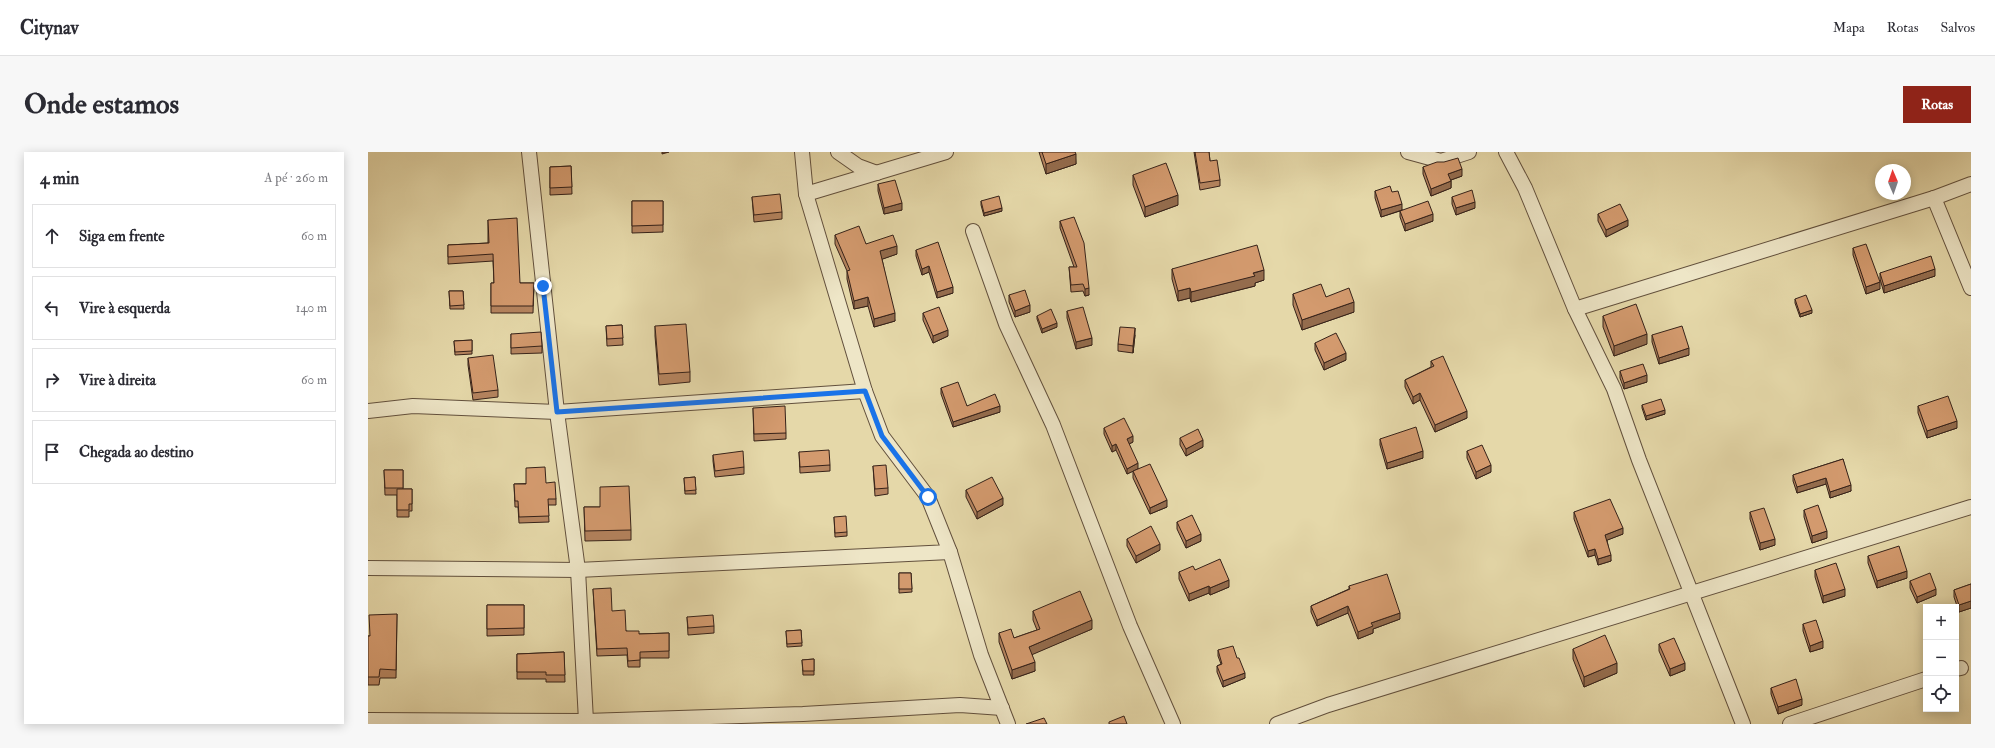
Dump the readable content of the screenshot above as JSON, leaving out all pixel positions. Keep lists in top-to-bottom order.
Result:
{
  "north": "top",
  "page": {
    "header": "Citynav",
    "nav": ["Mapa", "Rotas", "Salvos"],
    "buttons": "Rotas",
    "title": "Onde estamos",
    "heading": ["4 min", "A pé · 260 m"],
    "list": [
      ["Siga em frente", "60 m"],
      ["Vire à esquerda", "140 m"],
      ["Vire à direita", "60 m"],
      "Chegada ao destino"
    ],
    "map_buttons": ["+", "−"]
  }
}
